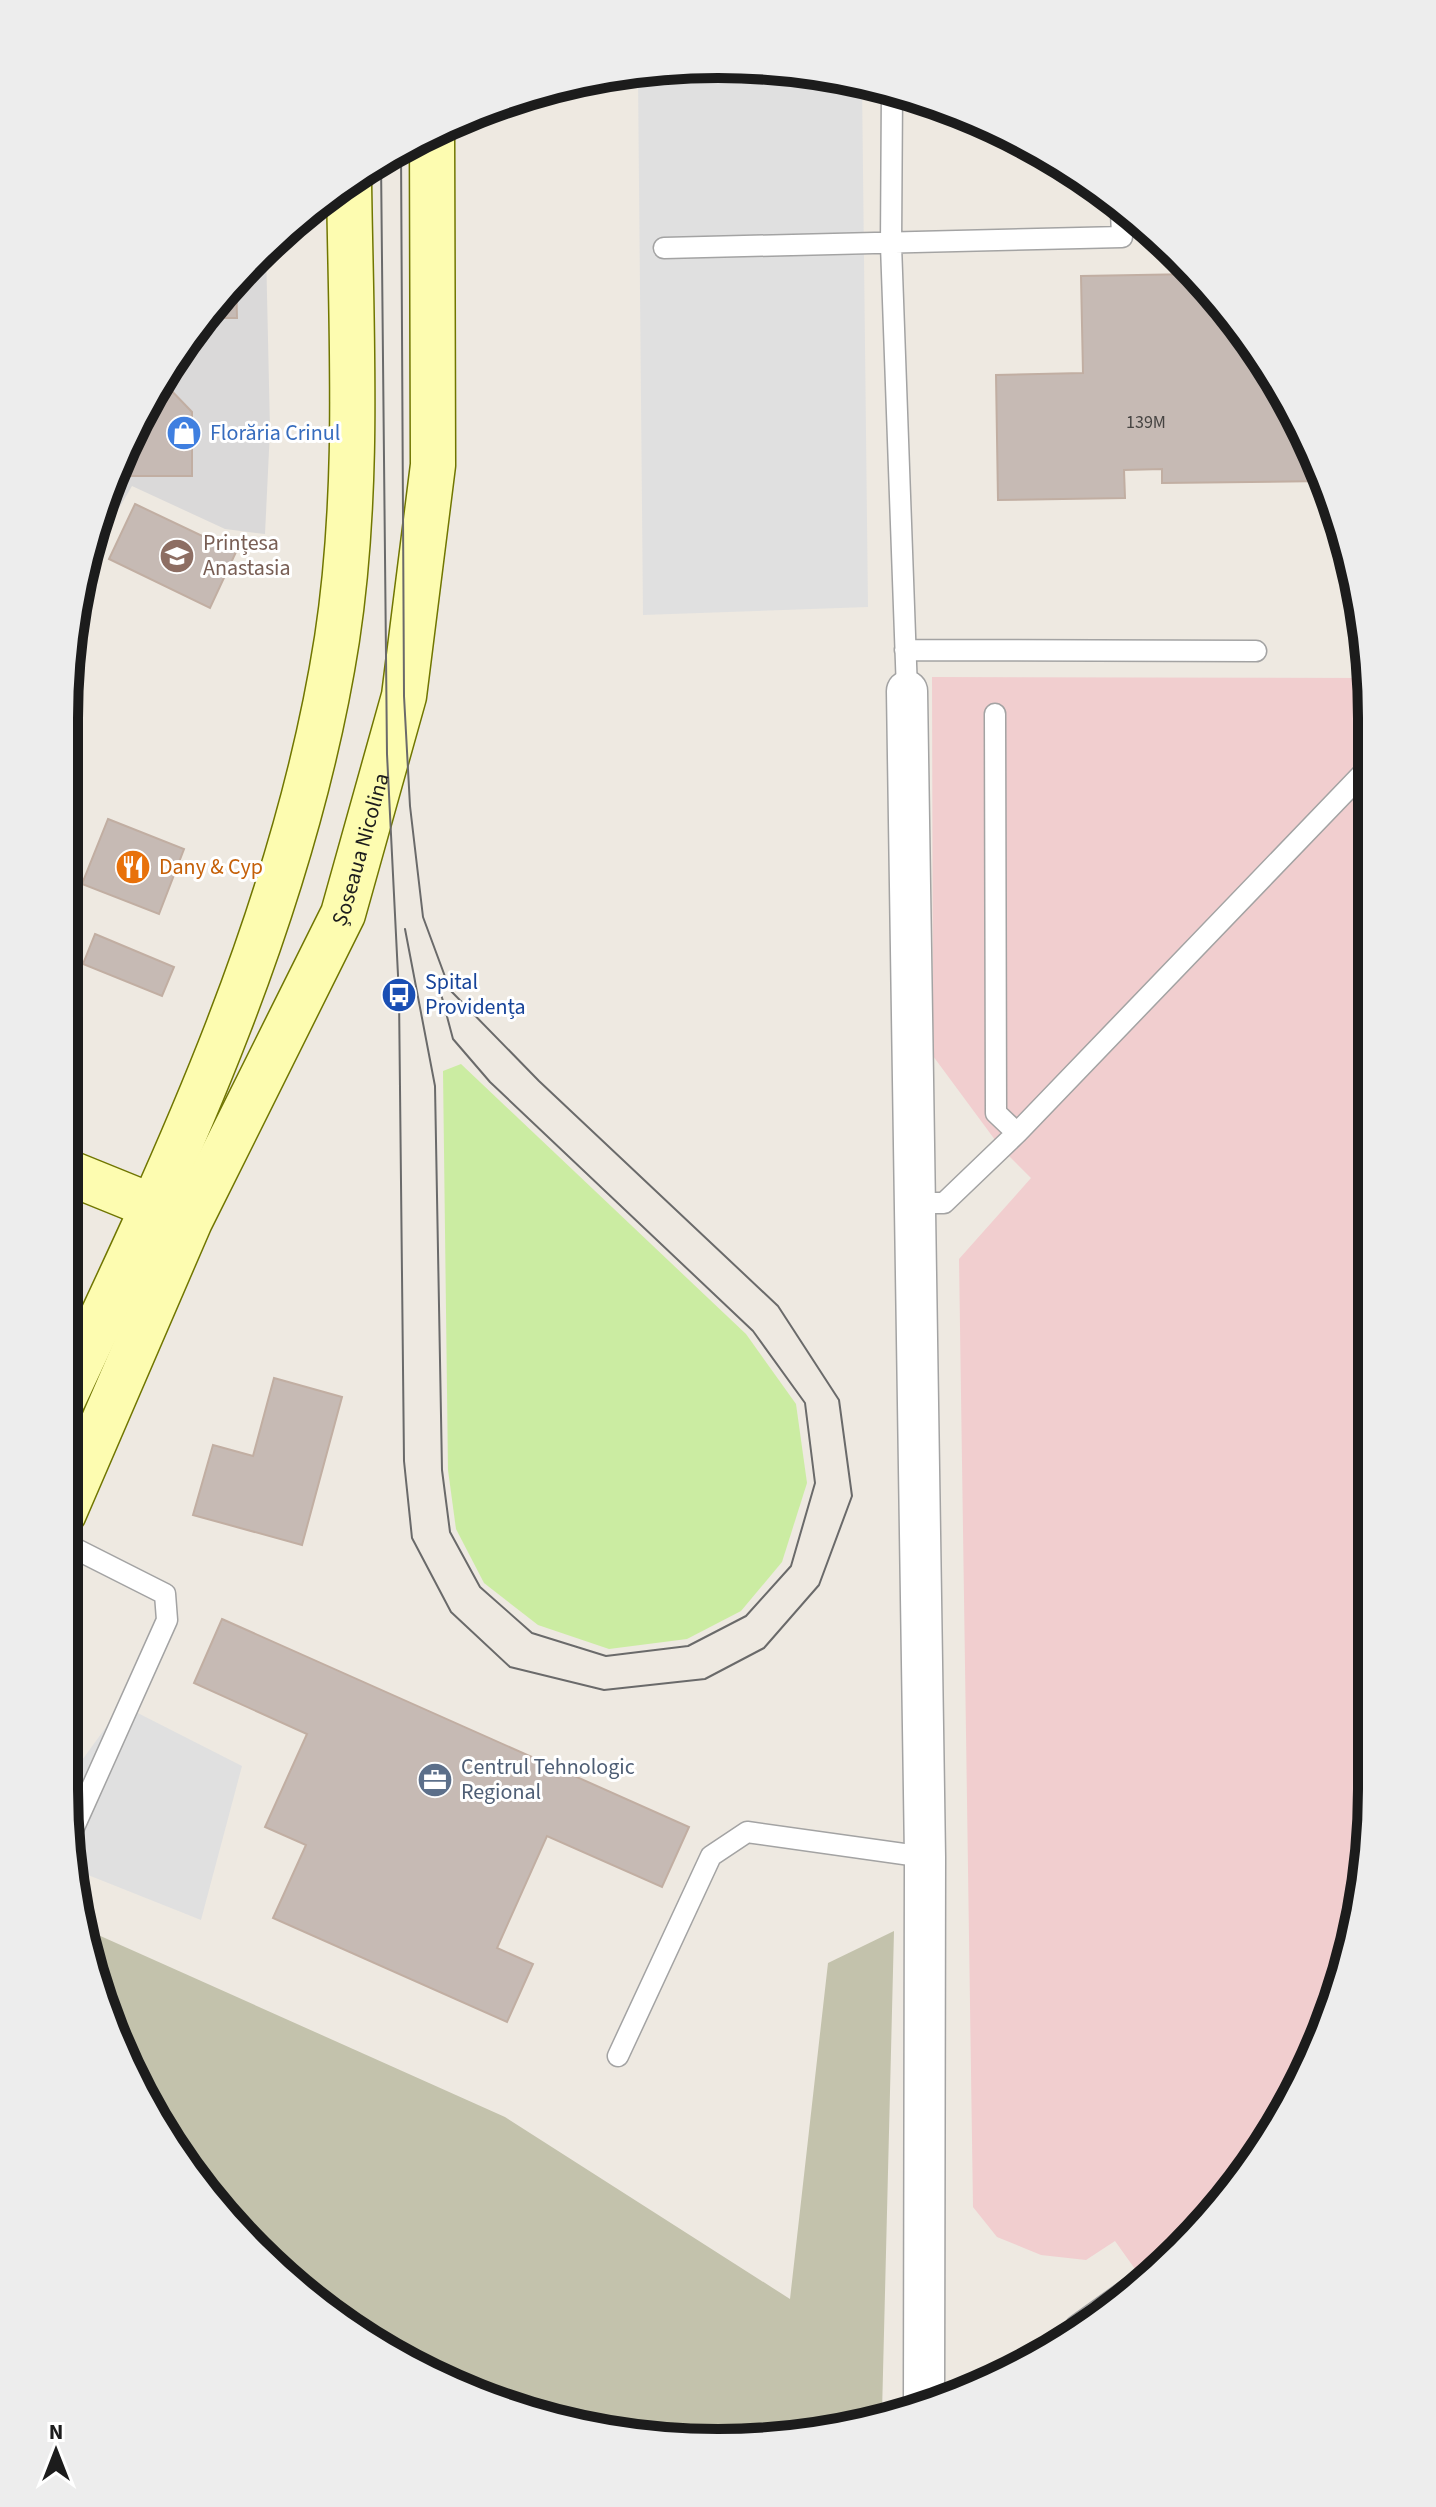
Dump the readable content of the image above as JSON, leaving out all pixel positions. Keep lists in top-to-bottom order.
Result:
{
  "streets": {
    "main road": ["Șoseaua Nicolina"]
  },
  "places": {
    "shop": ["Florăria Crinul"],
    "school or university": ["Prințesa Anastasia"],
    "restaurant": ["Dany & Cyp"],
    "bus stop": ["Spital Providența"],
    "office": ["Centrul Tehnologic Regional"]
  },
  "house_numbers": ["139M"],
  "north": "top"
}
